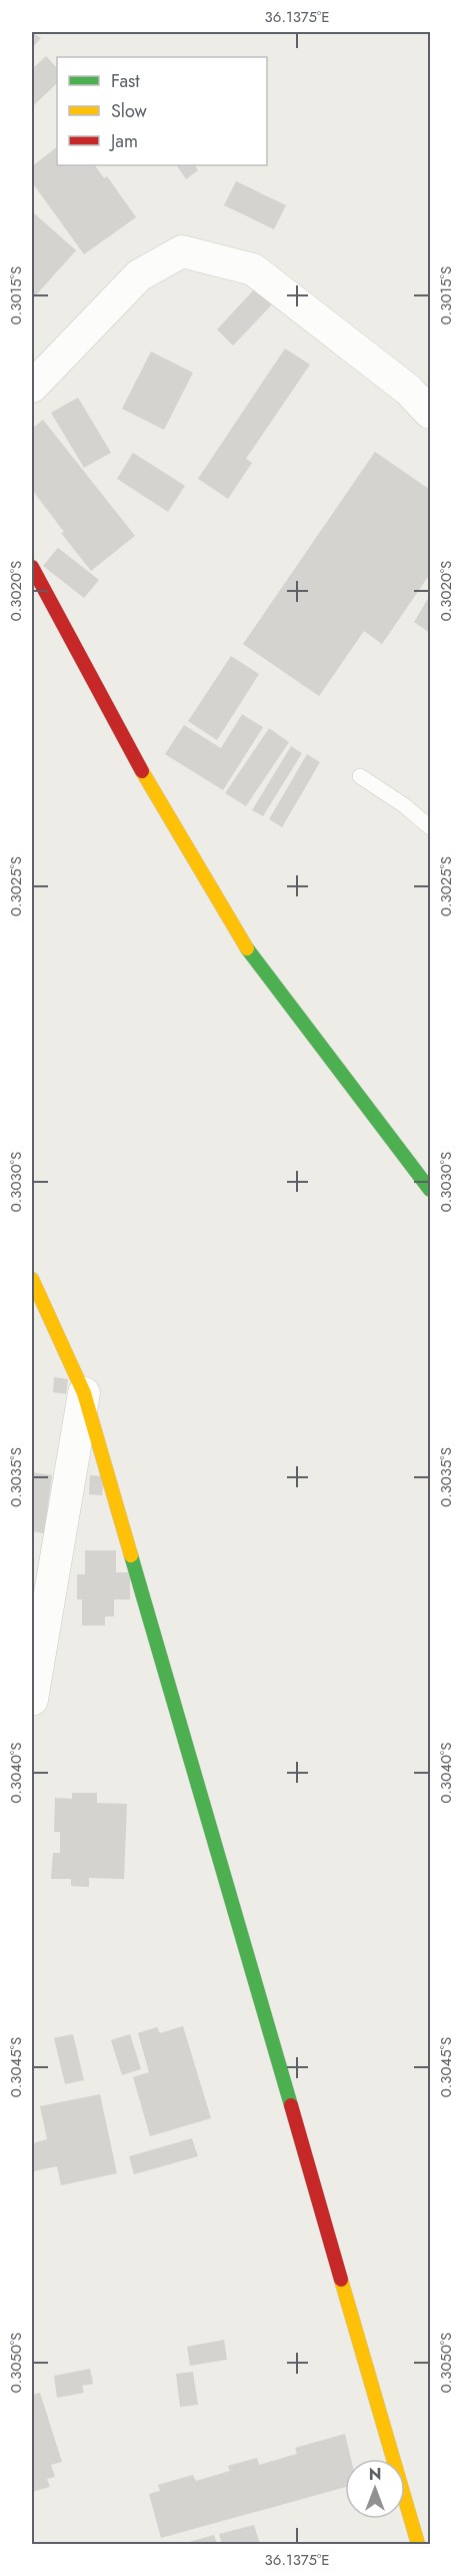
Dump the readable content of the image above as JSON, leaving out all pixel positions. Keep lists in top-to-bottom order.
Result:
{
  "legend": ["Fast", "Slow", "Jam"],
  "north": "top",
  "coordinates": [
    "36.1375°E",
    "0.3015°S",
    "0.3020°S",
    "0.3025°S",
    "0.3030°S",
    "0.3035°S",
    "0.3040°S",
    "0.3045°S",
    "0.3050°S"
  ]
}
